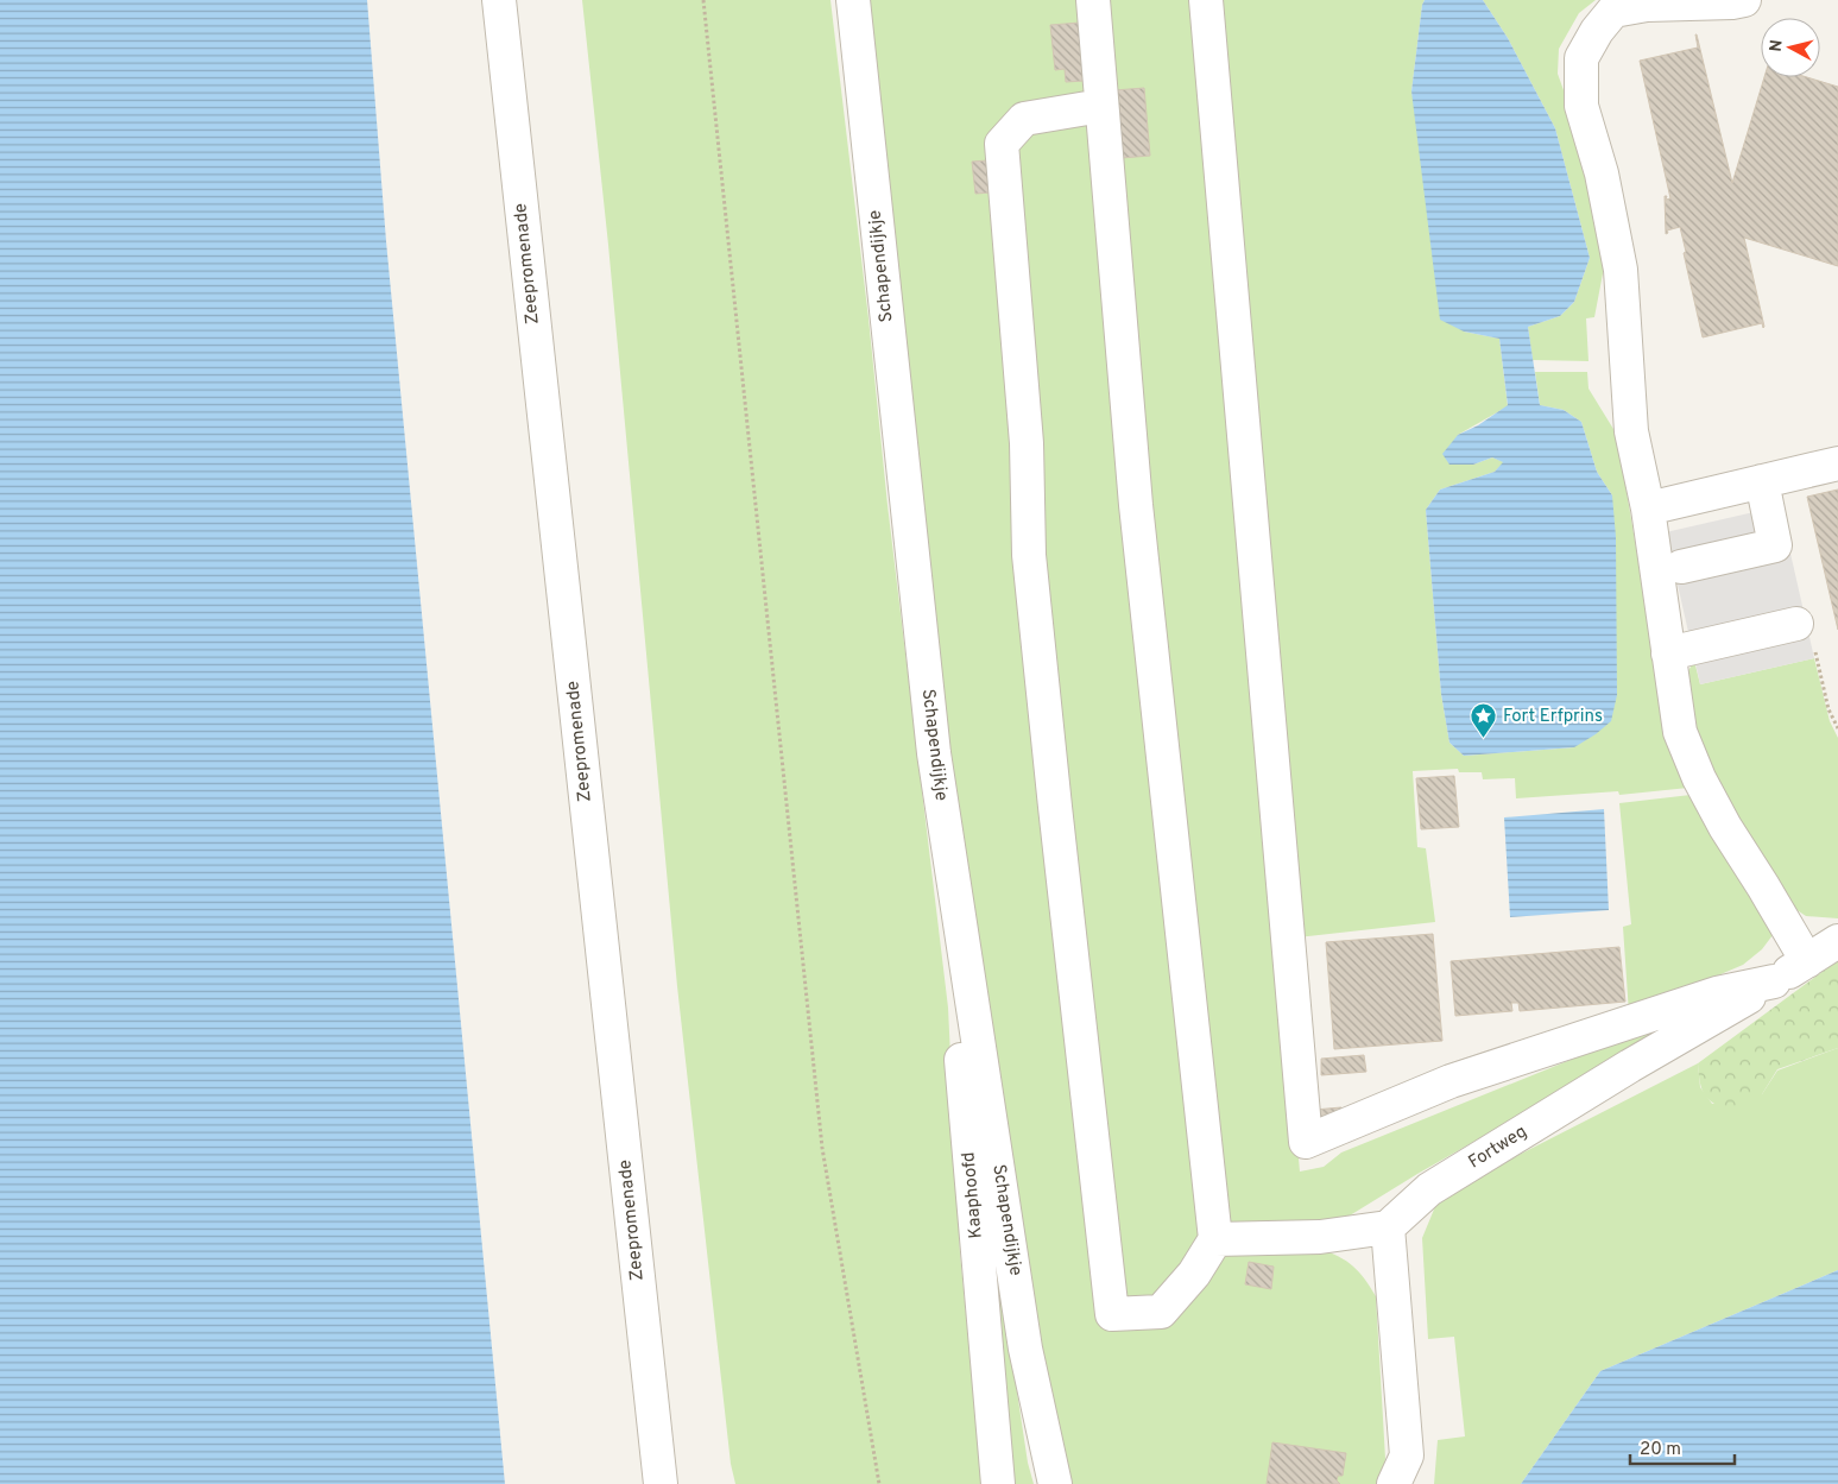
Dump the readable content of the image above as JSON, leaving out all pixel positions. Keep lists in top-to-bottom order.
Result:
{
  "streets": {
    "street": [
      "Zeepromenade",
      "Schapendijkje",
      "Fortweg",
      "Kaaphoofd"
    ]
  },
  "crossings": [
    ["Schapendijkje", "Kaaphoofd"]
  ],
  "places": {
    "place": ["Fort Erfprins"]
  },
  "scale_bar": "20 m",
  "north": "left"
}
